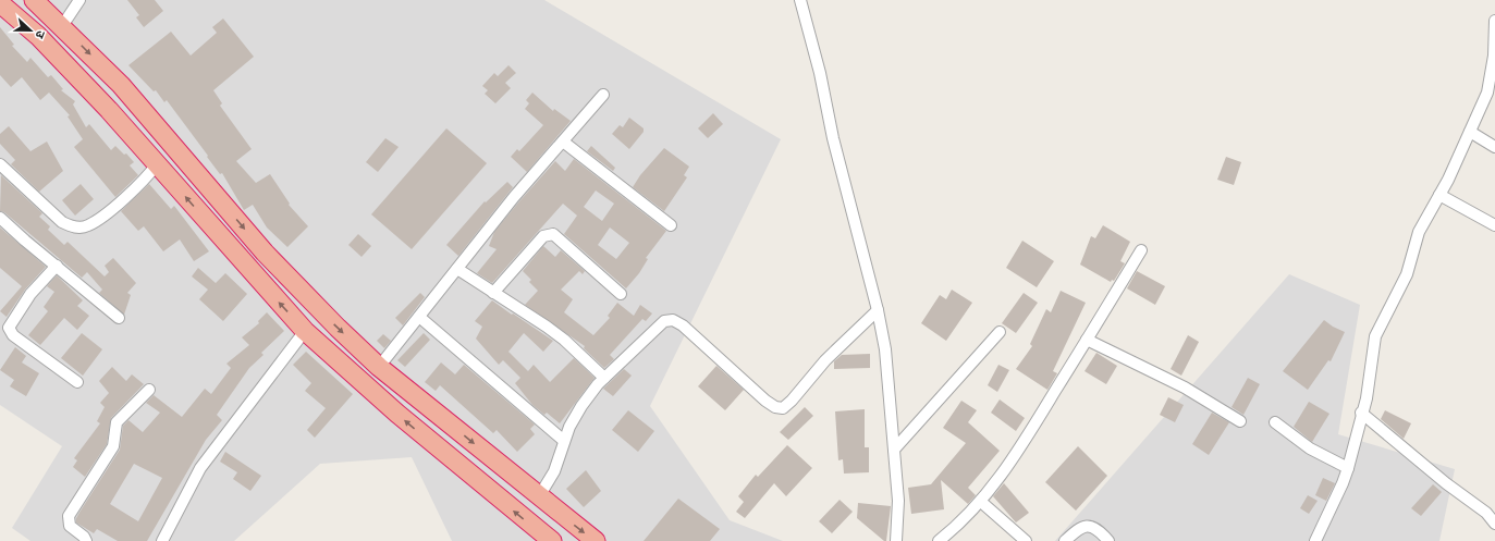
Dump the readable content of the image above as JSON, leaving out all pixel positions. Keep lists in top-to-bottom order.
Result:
{
  "north": "right"
}
